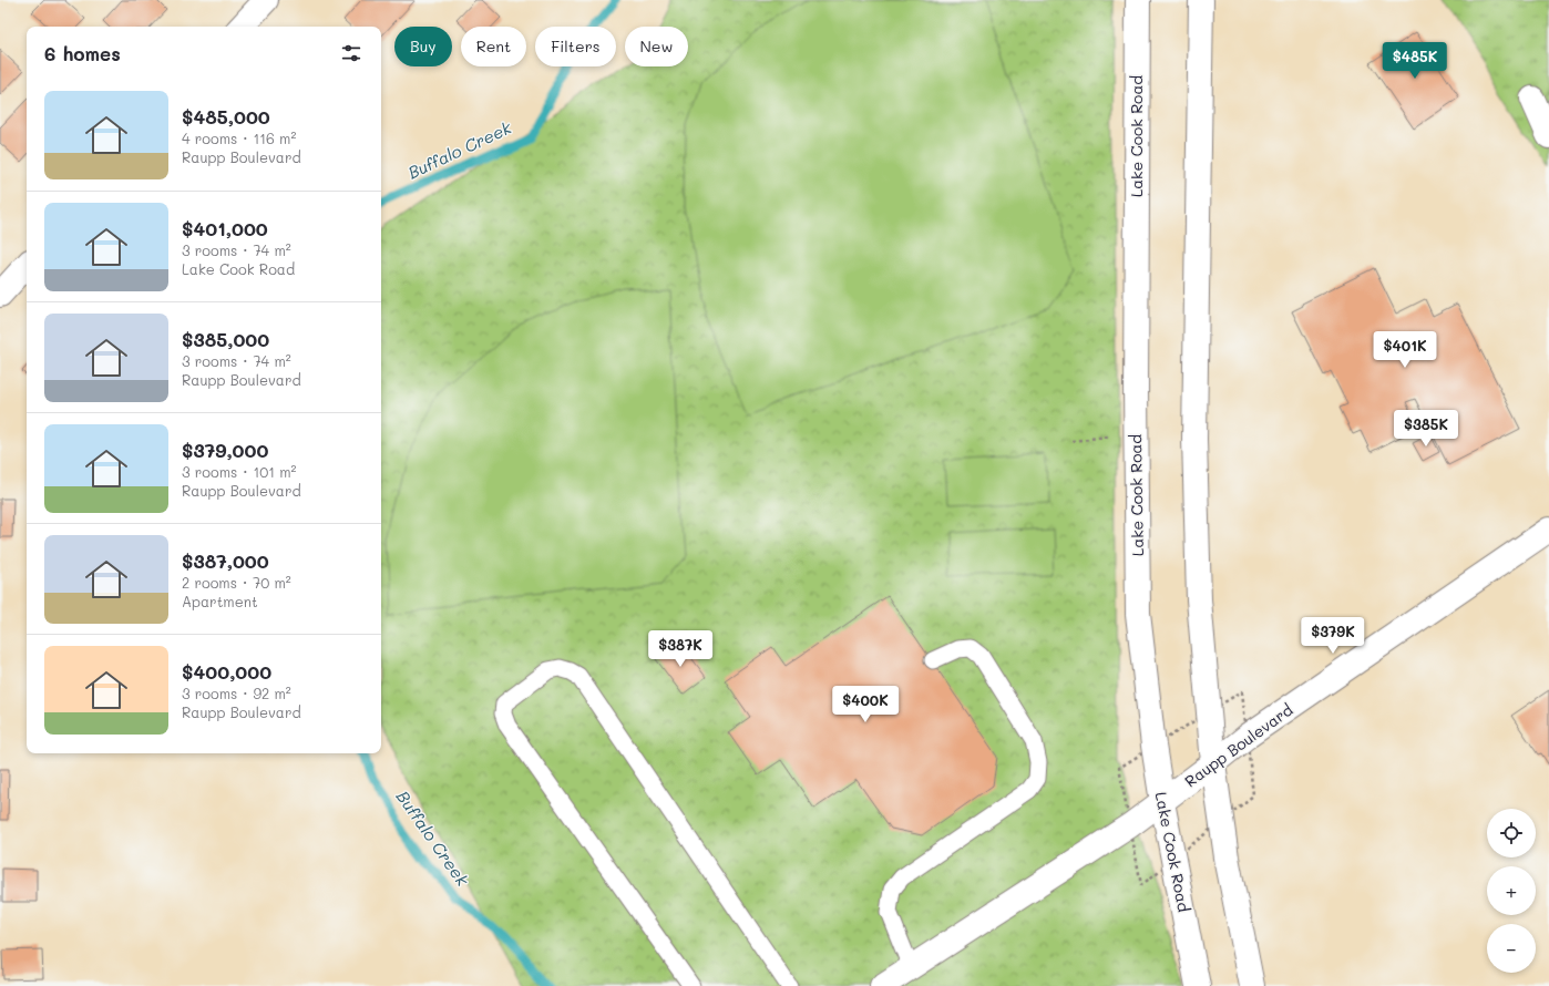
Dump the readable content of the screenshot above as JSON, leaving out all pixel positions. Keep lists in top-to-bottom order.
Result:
{
  "streets": {
    "main road": ["Lake Cook Road", "Raupp Boulevard"]
  },
  "crossings": [
    ["Lake Cook Road", "Raupp Boulevard"]
  ],
  "water": ["Buffalo Creek"],
  "page": {
    "chip": [
      "Buy",
      "Rent",
      "Filters",
      "New"
    ],
    "heading": "6 homes",
    "price": [
      "$485K",
      "$401K",
      "$385K",
      "$379K",
      "$387K",
      "$400K"
    ],
    "list": [
      {
        "name": "$485,000",
        "note": "4 rooms · 116 m² · Raupp Boulevard"
      },
      {
        "name": "$401,000",
        "note": "3 rooms · 74 m² · Lake Cook Road"
      },
      {
        "name": "$385,000",
        "note": "3 rooms · 74 m² · Raupp Boulevard"
      },
      {
        "name": "$379,000",
        "note": "3 rooms · 101 m² · Raupp Boulevard"
      },
      {
        "name": "$387,000",
        "note": "2 rooms · 70 m² · Apartment"
      },
      {
        "name": "$400,000",
        "note": "3 rooms · 92 m² · Raupp Boulevard"
      }
    ],
    "map_buttons": ["+", "−"]
  }
}
